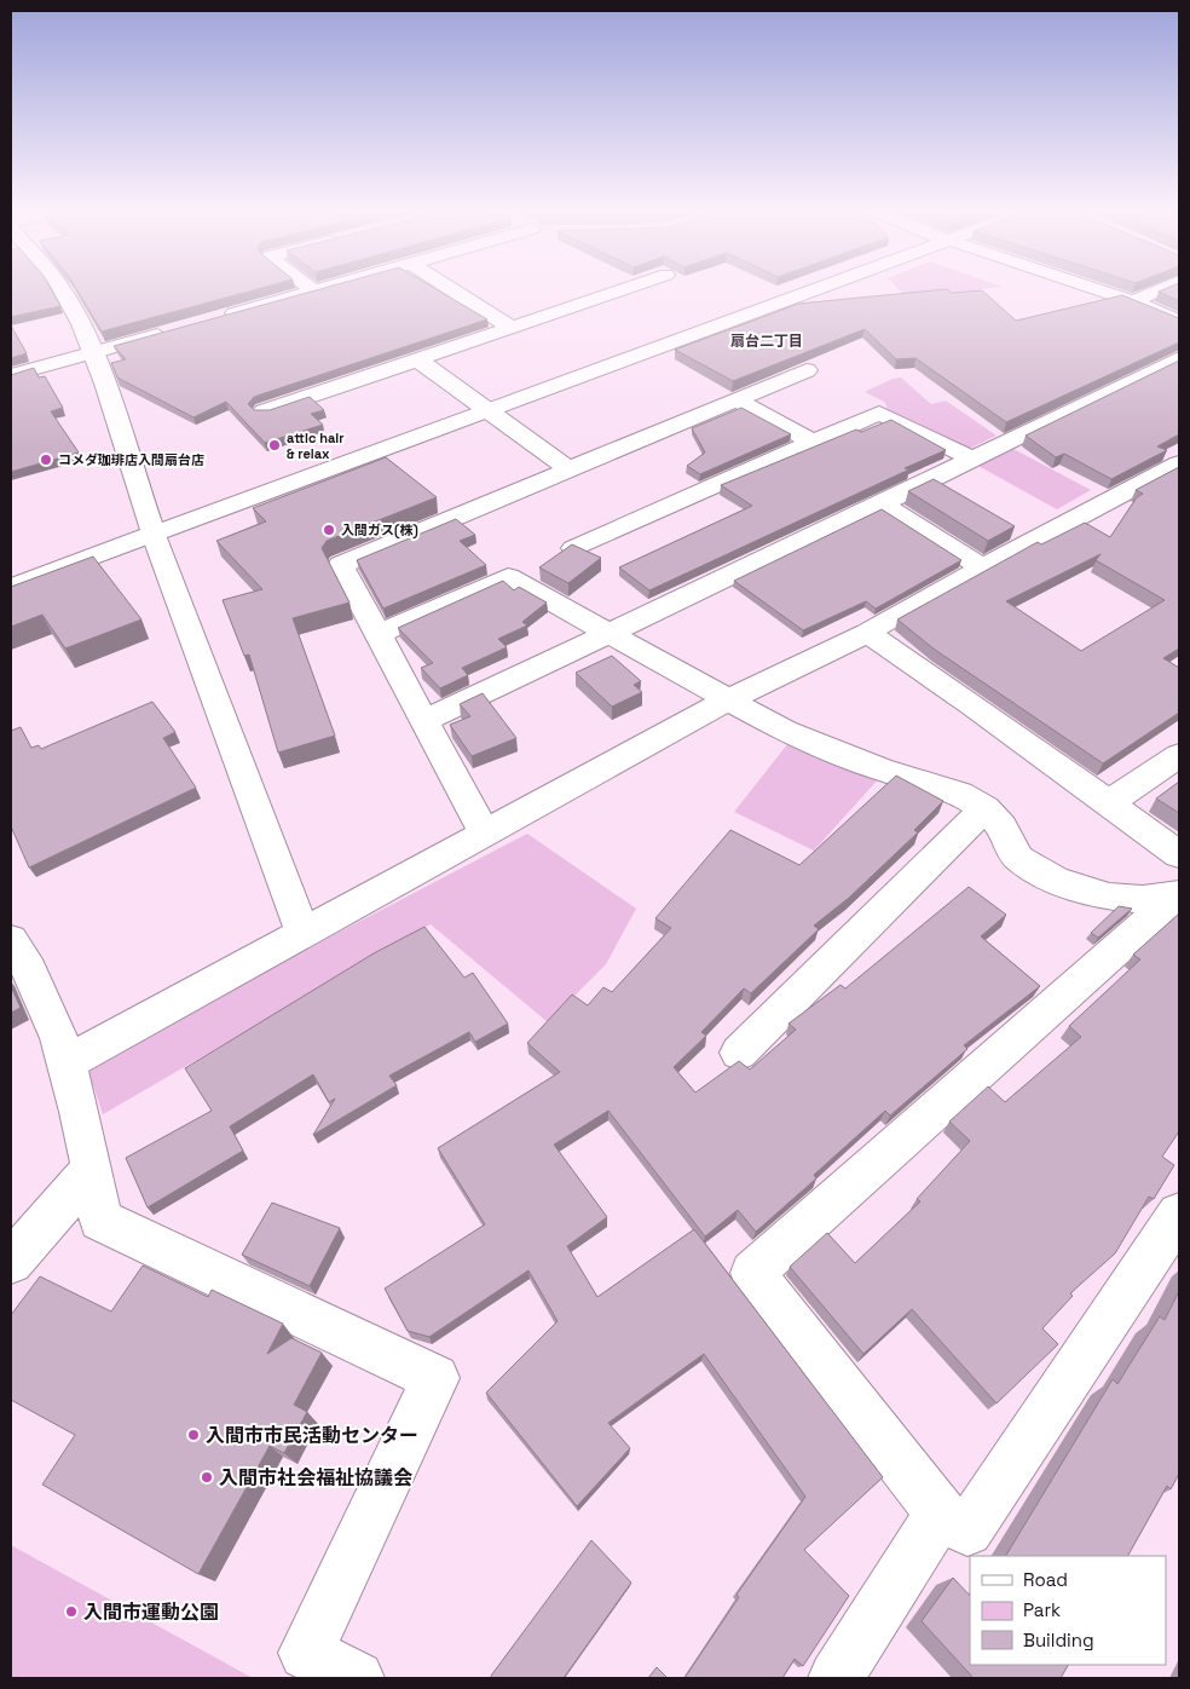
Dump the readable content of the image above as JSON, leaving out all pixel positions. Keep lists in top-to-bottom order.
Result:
{
  "districts": ["扇台二丁目"],
  "places": [
    "attic hair & relax",
    "コメダ珈琲店入間扇台店",
    "入間ガス(株)",
    "入間市市民活動センター",
    "入間市社会福祉協議会",
    "入間市運動公園"
  ],
  "legend": ["Road", "Park", "Building"]
}
